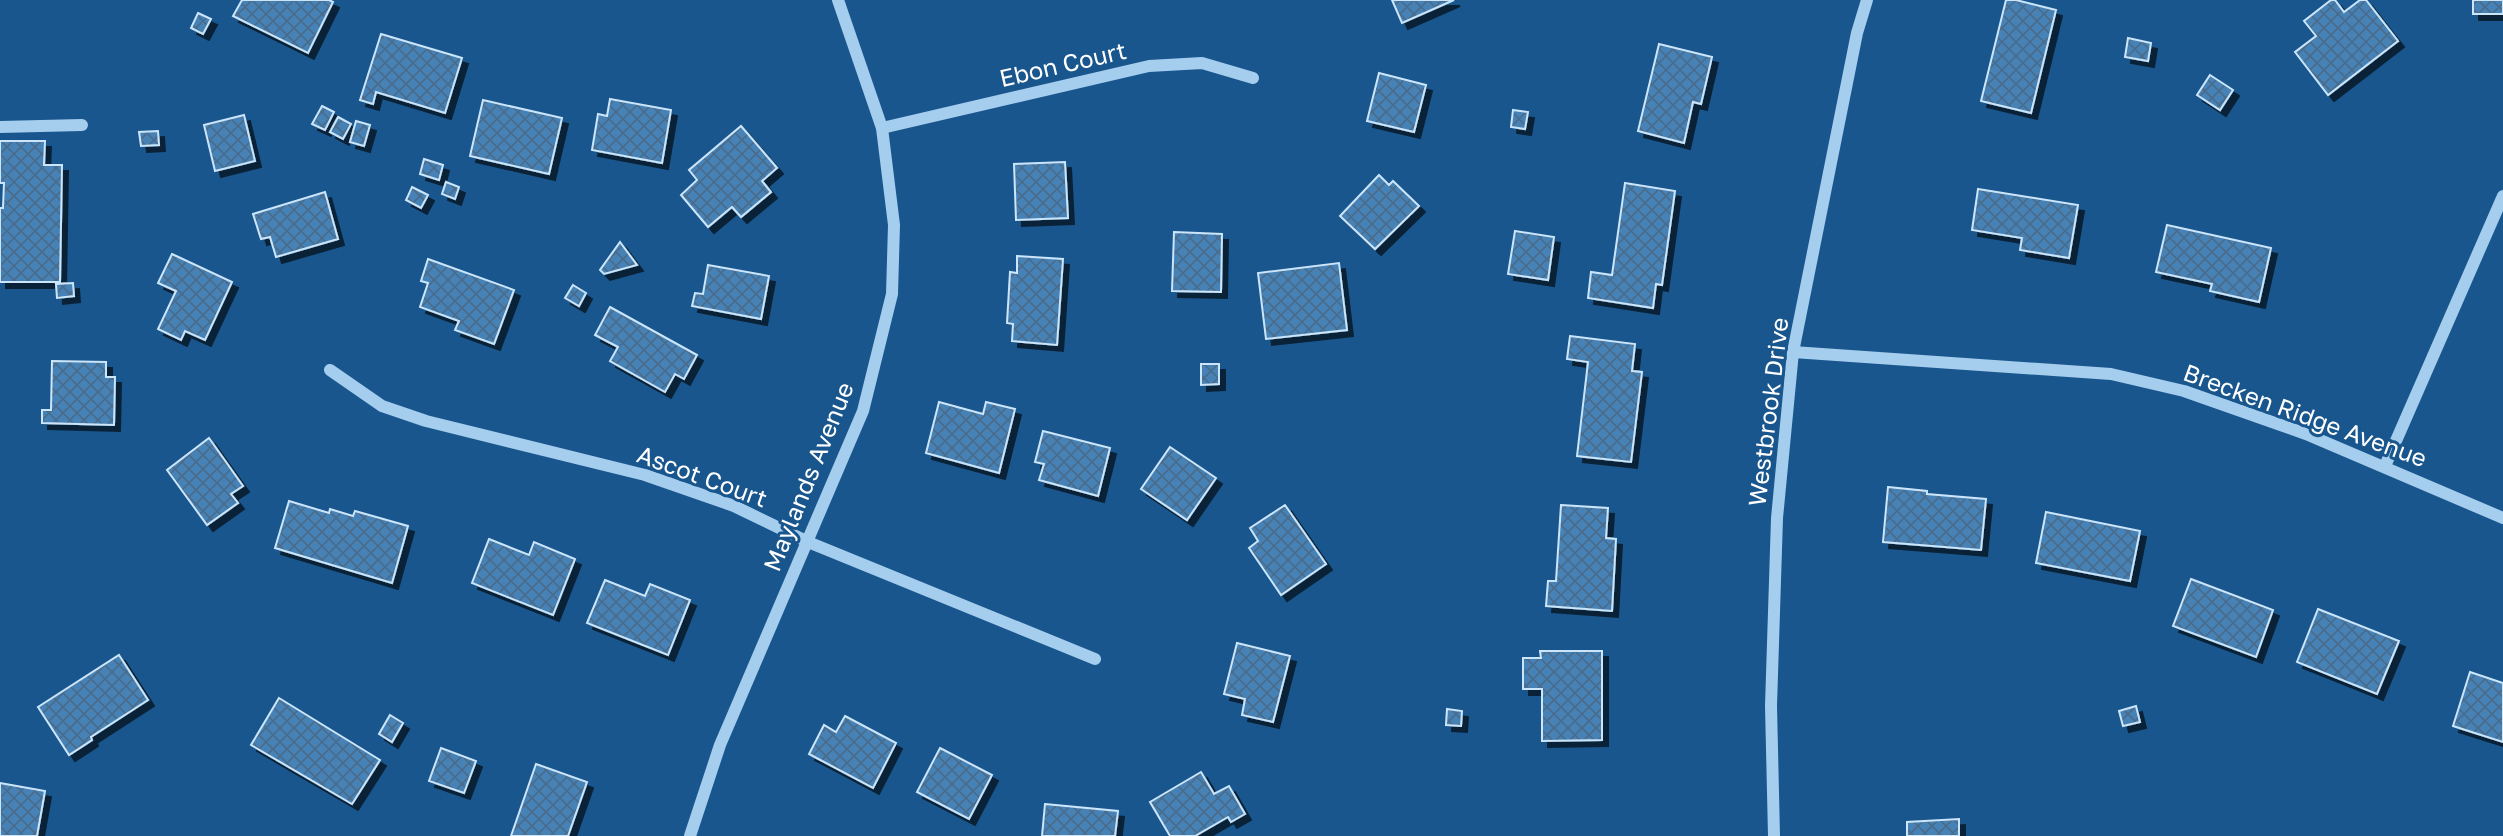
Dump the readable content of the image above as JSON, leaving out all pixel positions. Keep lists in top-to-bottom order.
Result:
{
  "streets": {
    "street": [
      "Ebon Court",
      "Westbrook Drive",
      "Brecken Ridge Avenue",
      "Ascot Court",
      "Maylands Avenue"
    ]
  },
  "crossings": [
    ["Ebon Court", "Maylands Avenue"],
    ["Westbrook Drive", "Brecken Ridge Avenue"],
    ["Ascot Court", "Maylands Avenue"]
  ]
}
